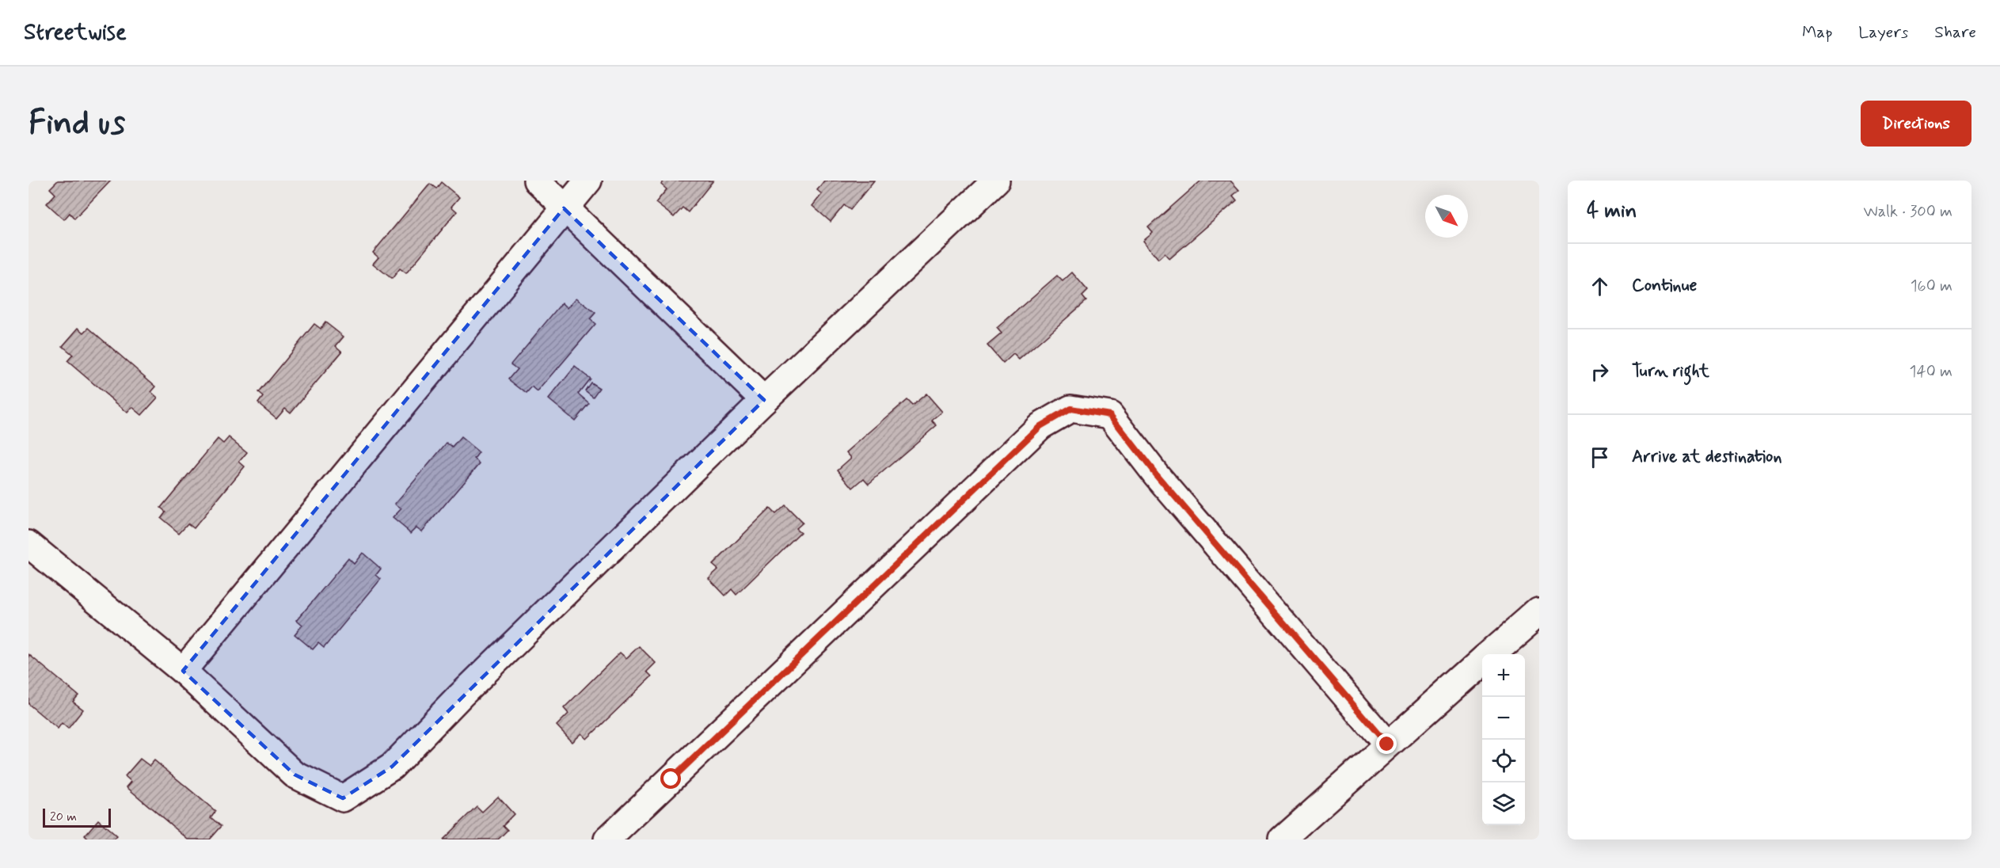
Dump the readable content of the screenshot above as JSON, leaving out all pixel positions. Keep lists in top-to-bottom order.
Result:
{
  "scale_bar": "20 m",
  "north": "bottom right",
  "page": {
    "header": "Streetwise",
    "nav": ["Map", "Layers", "Share"],
    "buttons": "Directions",
    "title": "Find us",
    "heading": ["4 min", "Walk · 300 m"],
    "list": [
      ["Continue", "160 m"],
      ["Turn right", "140 m"],
      "Arrive at destination"
    ],
    "map_buttons": ["+", "−"],
    "scale": "20 m"
  }
}
